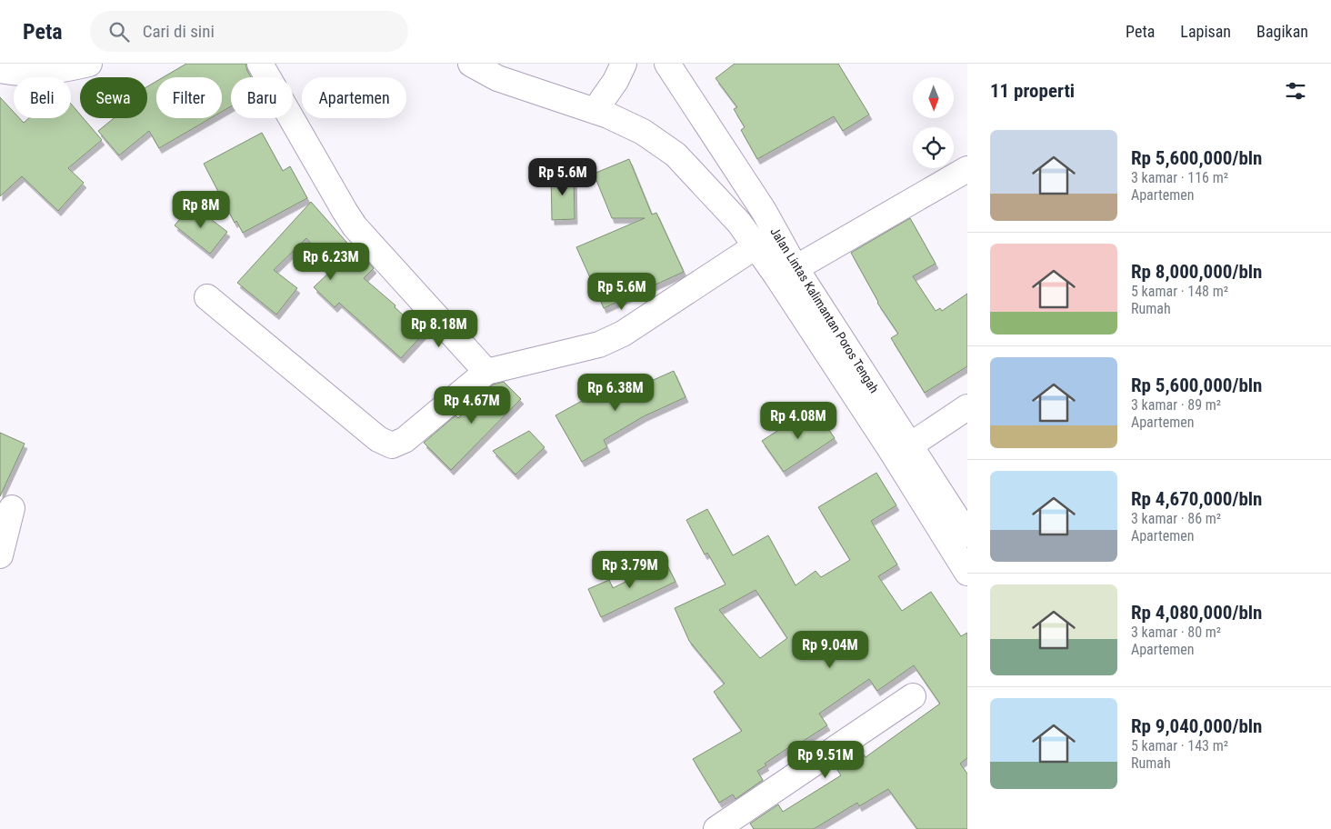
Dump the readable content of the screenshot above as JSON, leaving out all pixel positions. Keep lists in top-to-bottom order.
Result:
{
  "streets": {
    "street": ["Jalan Lintas Kalimantan Poros Tengah"]
  },
  "north": "bottom",
  "page": {
    "header": "Peta",
    "search": "Cari di sini",
    "nav": ["Peta", "Lapisan", "Bagikan"],
    "heading": "11 properti",
    "chip": [
      "Beli",
      "Sewa",
      "Filter",
      "Baru",
      "Apartemen"
    ],
    "list": [
      {
        "name": "Rp 5,600,000/bln",
        "note": "3 kamar · 116 m² · Apartemen"
      },
      {
        "name": "Rp 8,000,000/bln",
        "note": "5 kamar · 148 m² · Rumah"
      },
      {
        "name": "Rp 5,600,000/bln",
        "note": "3 kamar · 89 m² · Apartemen"
      },
      {
        "name": "Rp 4,670,000/bln",
        "note": "3 kamar · 86 m² · Apartemen"
      },
      {
        "name": "Rp 4,080,000/bln",
        "note": "3 kamar · 80 m² · Apartemen"
      },
      {
        "name": "Rp 9,040,000/bln",
        "note": "5 kamar · 143 m² · Rumah"
      }
    ],
    "price": [
      "Rp 5.6M",
      "Rp 8M",
      "Rp 6.23M",
      "Rp 5.6M",
      "Rp 8.18M",
      "Rp 6.38M",
      "Rp 4.67M",
      "Rp 4.08M",
      "Rp 3.79M",
      "Rp 9.04M",
      "Rp 9.51M"
    ]
  }
}
